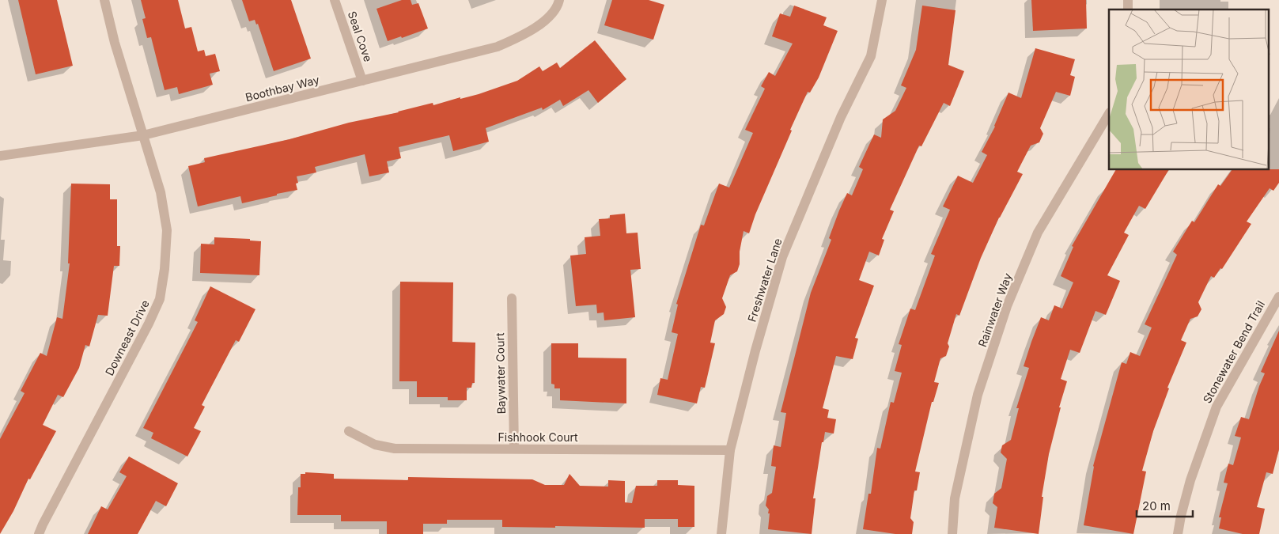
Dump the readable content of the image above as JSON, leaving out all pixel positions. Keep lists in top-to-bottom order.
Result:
{
  "streets": {
    "street": [
      "Seal Cove",
      "Boothbay Way",
      "Freshwater Lane",
      "Rainwater Way",
      "Downeast Drive",
      "Stonewater Bend Trail",
      "Baywater Court",
      "Fishhook Court"
    ]
  },
  "crossings": [
    ["Seal Cove", "Boothbay Way"],
    ["Boothbay Way", "Downeast Drive"],
    ["Freshwater Lane", "Fishhook Court"],
    ["Baywater Court", "Fishhook Court"]
  ],
  "scale_bar": "20 m"
}
